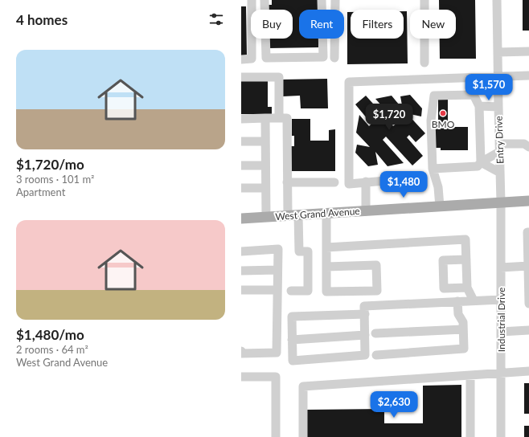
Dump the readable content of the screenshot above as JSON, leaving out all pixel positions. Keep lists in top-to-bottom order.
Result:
{
  "streets": {
    "main road": ["West Grand Avenue"],
    "street": ["Entry Drive", "Industrial Drive"]
  },
  "crossings": [
    ["Entry Drive", "West Grand Avenue"],
    ["Entry Drive", "Industrial Drive"],
    ["West Grand Avenue", "Industrial Drive"]
  ],
  "places": ["BMO"],
  "page": {
    "heading": "4 homes",
    "chip": [
      "Buy",
      "Rent",
      "Filters",
      "New"
    ],
    "list": [
      {
        "name": "$1,720/mo",
        "note": "3 rooms · 101 m² · Apartment"
      },
      {
        "name": "$1,480/mo",
        "note": "2 rooms · 64 m² · West Grand Avenue"
      }
    ],
    "price": [
      "$1,570",
      "$1,720",
      "$1,480",
      "$2,630"
    ]
  }
}
